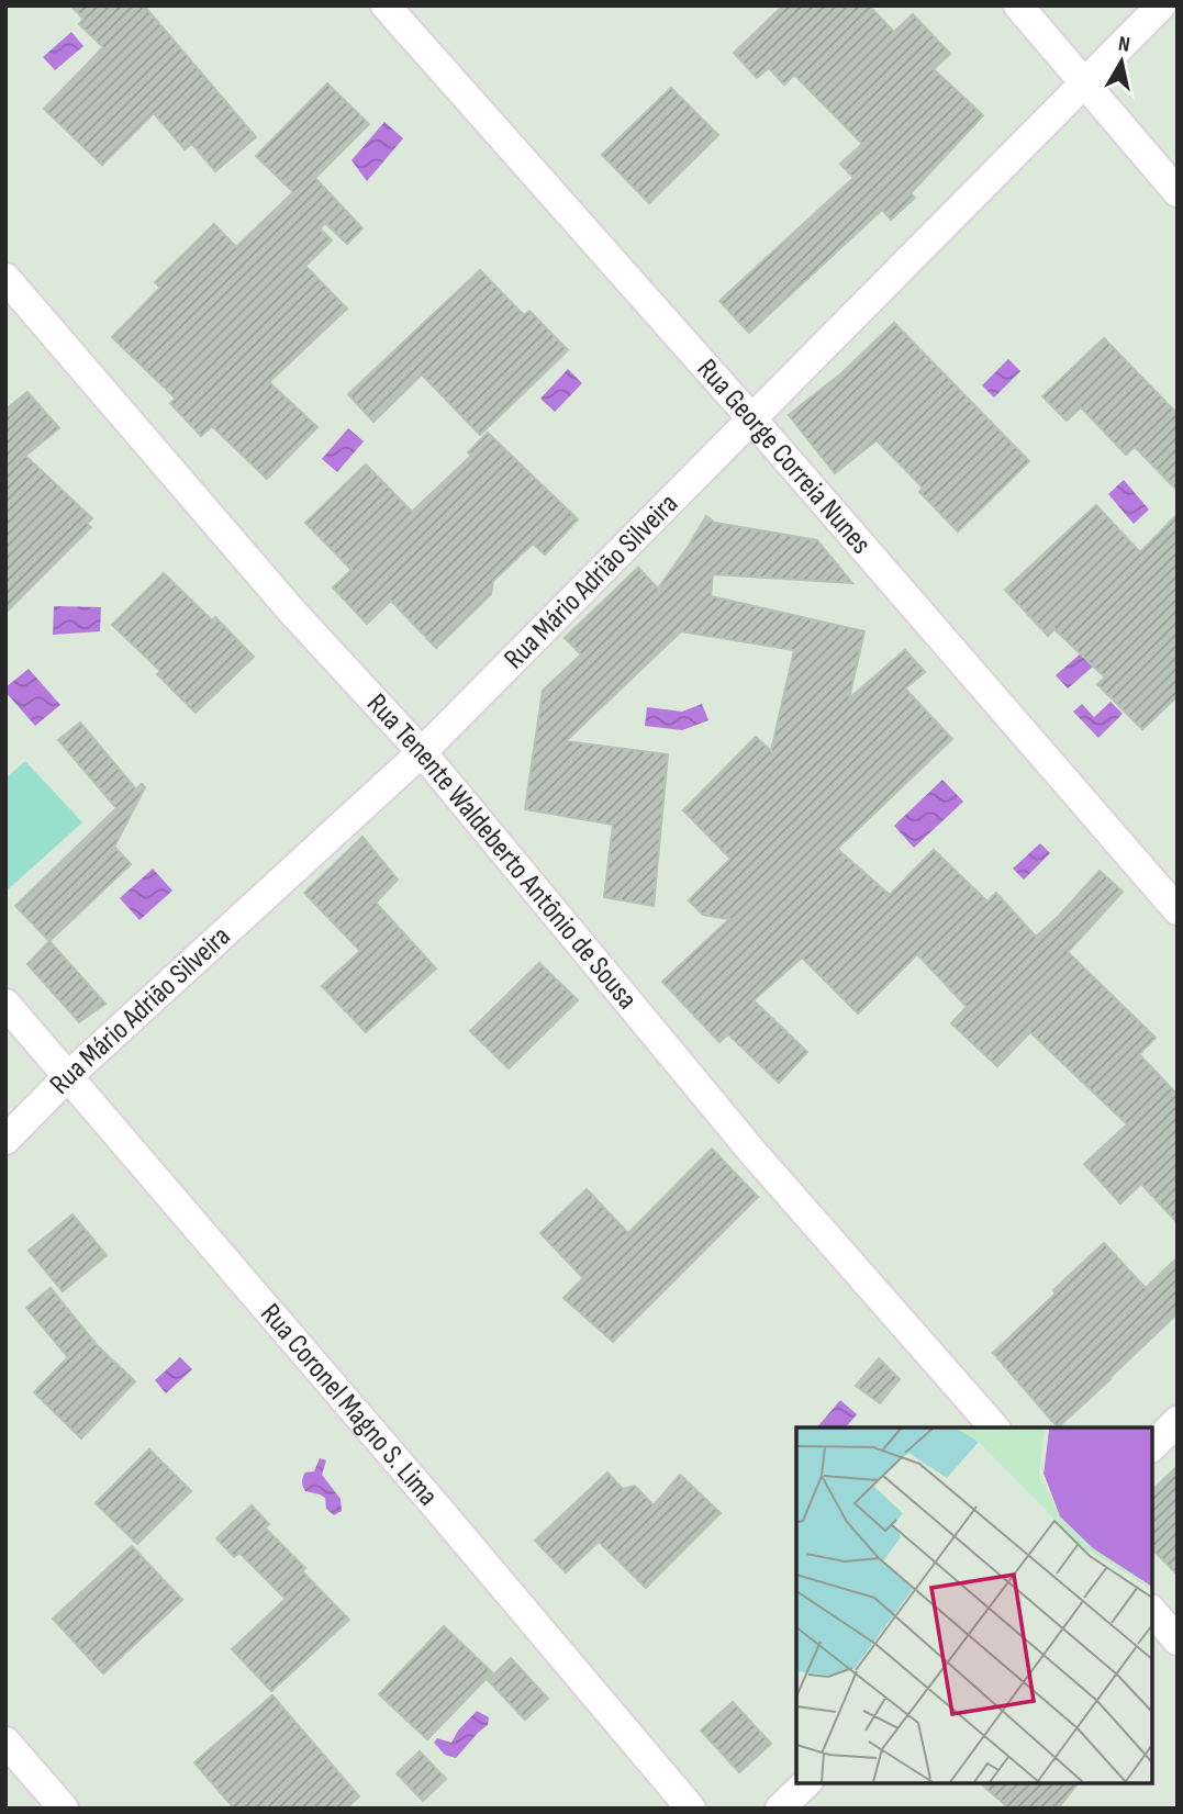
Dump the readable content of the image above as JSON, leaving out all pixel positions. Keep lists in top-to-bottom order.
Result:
{
  "streets": {
    "street": [
      "Rua George Correia Nunes",
      "Rua Mário Adrião Silveira",
      "Rua Tenente Waldeberto Antônio de Sousa",
      "Rua Coronel Magno S. Lima"
    ]
  },
  "crossings": [
    ["Rua George Correia Nunes", "Rua Mário Adrião Silveira"],
    ["Rua Mário Adrião Silveira", "Rua Tenente Waldeberto Antônio de Sousa"],
    ["Rua Mário Adrião Silveira", "Rua Coronel Magno S. Lima"]
  ],
  "north": "top"
}
